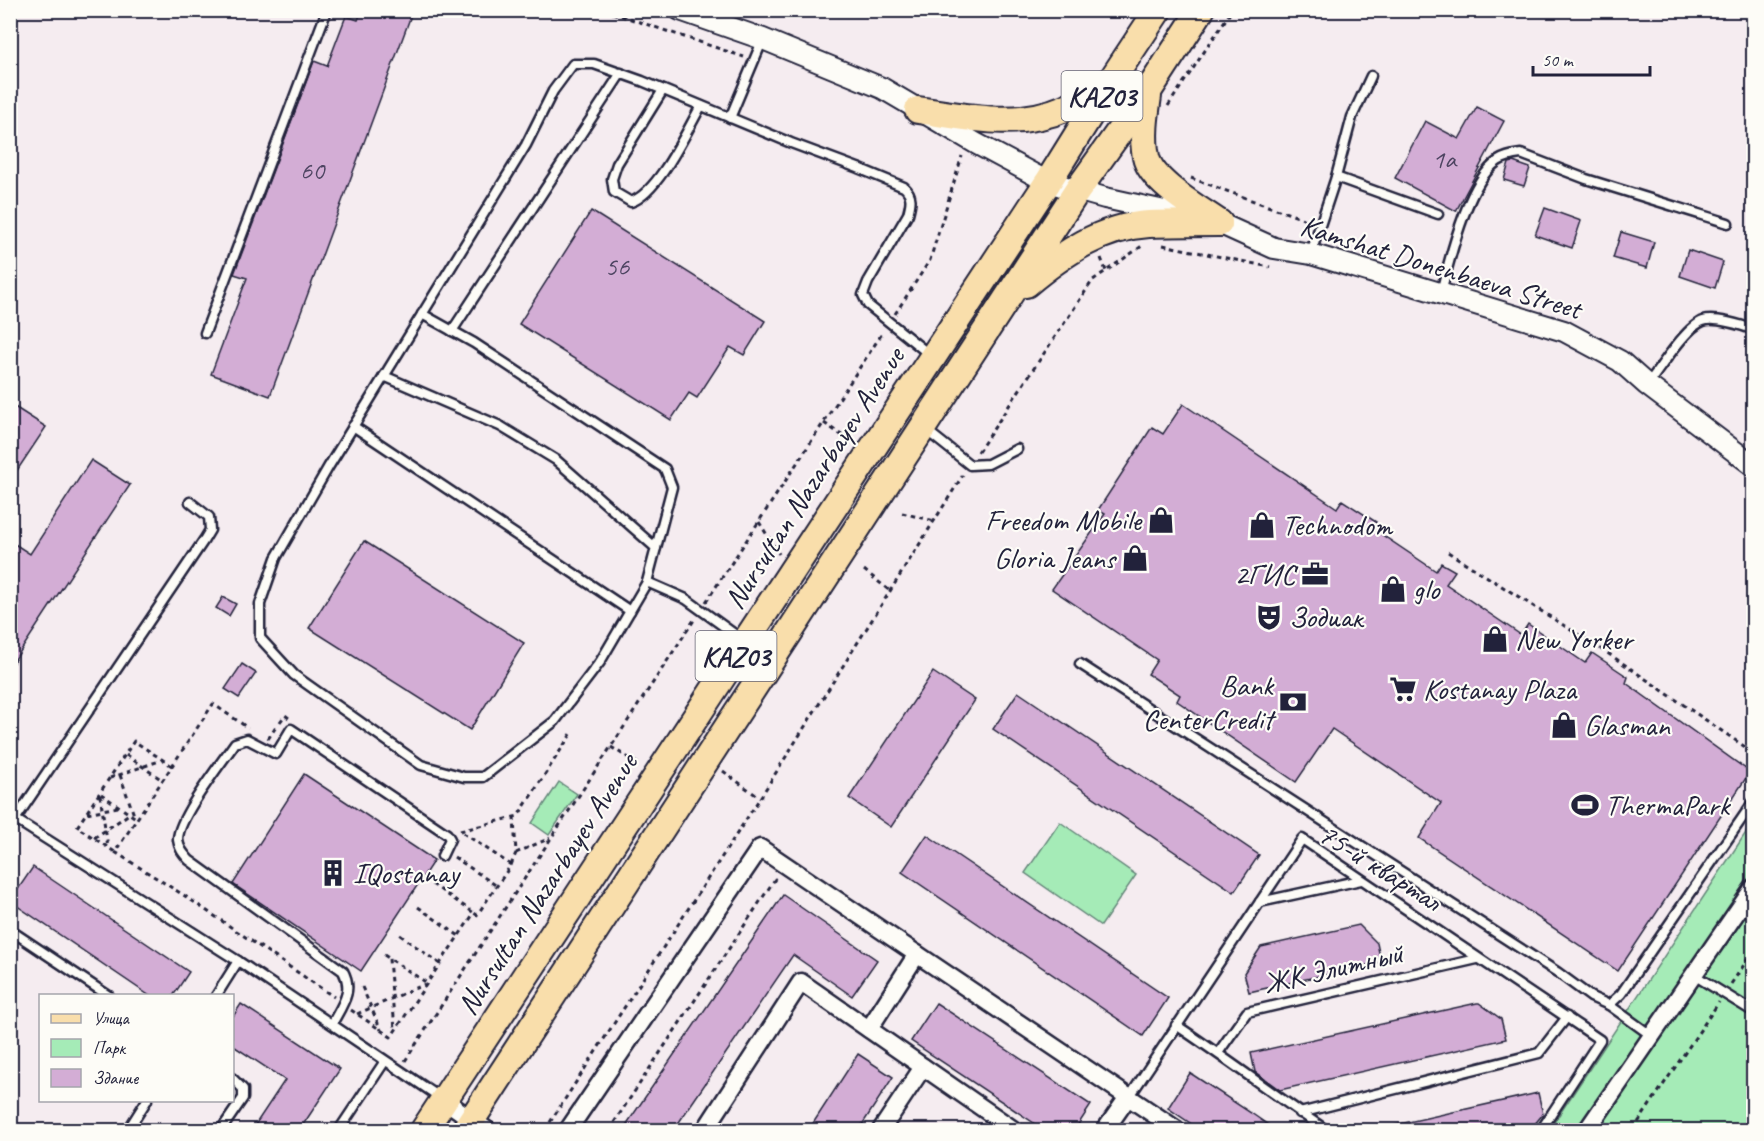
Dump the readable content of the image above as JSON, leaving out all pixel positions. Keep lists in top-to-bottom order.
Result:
{
  "streets": {
    "main road": ["KАZ03", "Nursultan Nazarbayev Avenue"],
    "street": ["Kamshat Donenbaeva Street"],
    "lane": ["75-й квартал", "ЖК Элитный"]
  },
  "crossings": [
    ["KАZ03", "Kamshat Donenbaeva Street"],
    ["Kamshat Donenbaeva Street", "Nursultan Nazarbayev Avenue"],
    ["75-й квартал", "ЖК Элитный"]
  ],
  "places": {
    "shop": [
      "Freedom Mobile",
      "Technodom",
      "Gloria Jeans",
      "glo",
      "New Yorker",
      "Glasman"
    ],
    "office": ["2ГИС"],
    "theatre": ["Зодиак"],
    "supermarket": ["Kostanay Plaza"],
    "bank": ["Bank CenterCredit"],
    "sports": ["ThermaPark"],
    "building": ["IQostanay"]
  },
  "house_numbers": ["1а", "60", "56"],
  "legend": ["Улица", "Парк", "Здание"],
  "scale_bar": "50 m"
}
